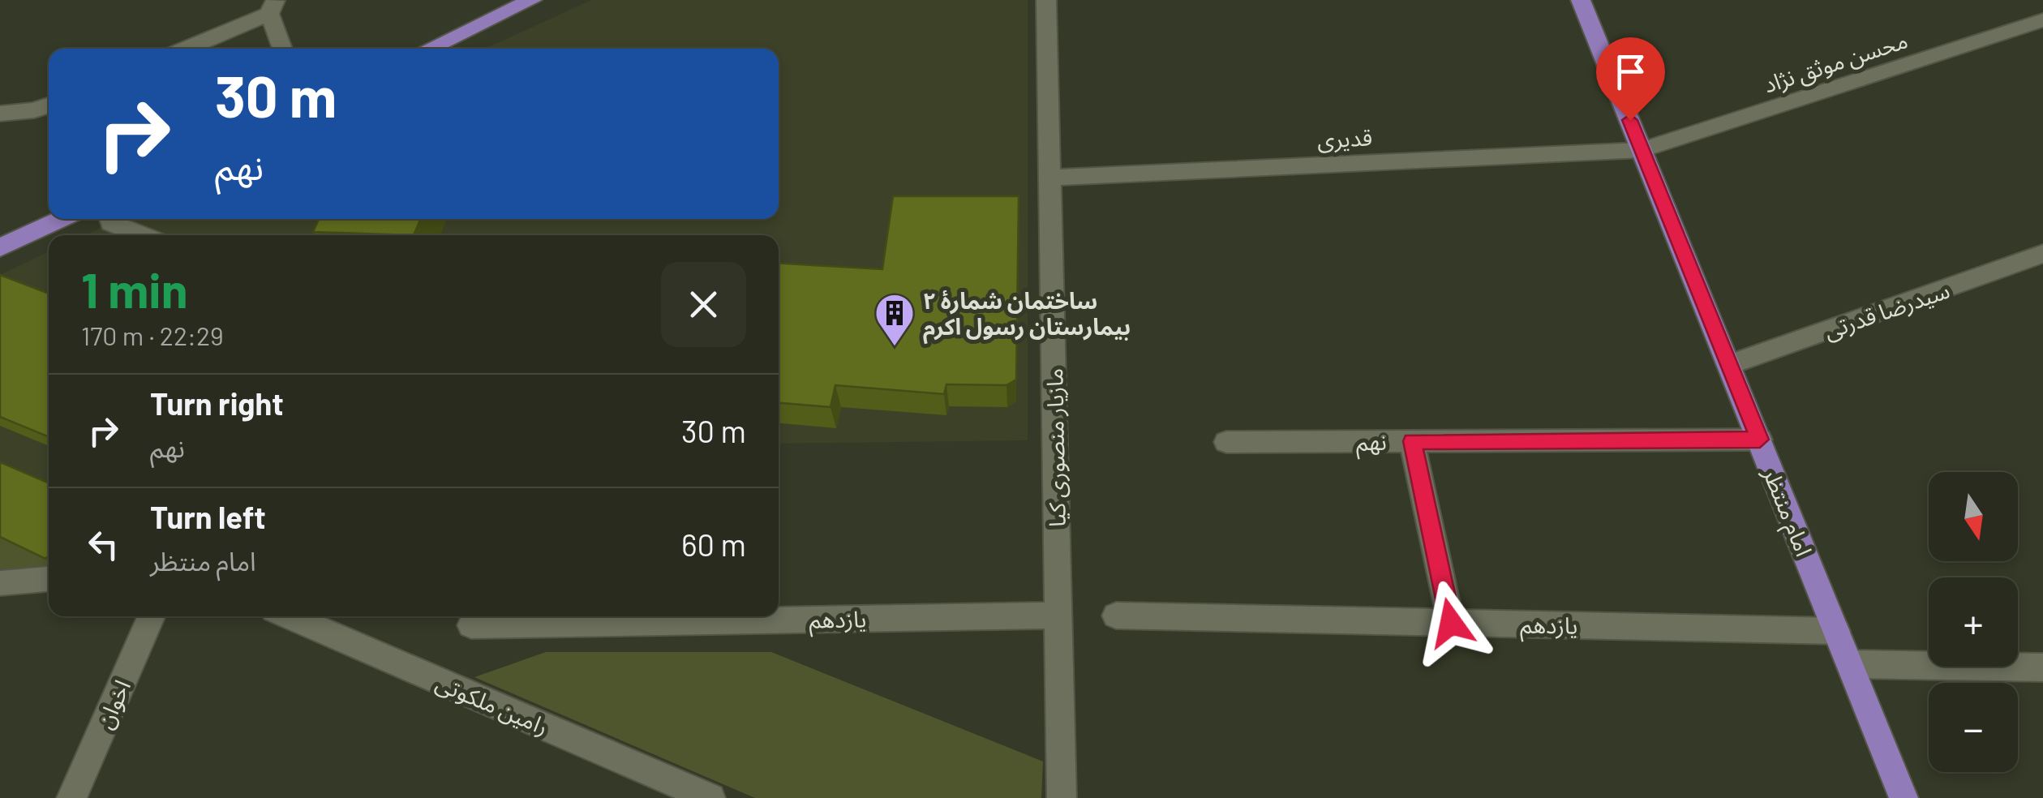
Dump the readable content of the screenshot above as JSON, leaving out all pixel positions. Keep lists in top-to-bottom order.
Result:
{
  "streets": {
    "main road": ["امام منتظر"],
    "street": [
      "محسن موثق نژاد",
      "قدیری",
      "سیدرضا قدرتی",
      "نهم",
      "مازیار منصوری کیا",
      "یازدهم",
      "اخوان",
      "رامین ملکوتی"
    ]
  },
  "crossings": [
    ["محسن موثق نژاد", "قدیری"],
    ["محسن موثق نژاد", "امام منتظر"],
    ["قدیری", "مازیار منصوری کیا"],
    ["قدیری", "امام منتظر"],
    ["سیدرضا قدرتی", "امام منتظر"],
    ["نهم", "امام منتظر"],
    ["مازیار منصوری کیا", "یازدهم"],
    ["امام منتظر", "یازدهم"]
  ],
  "places": {
    "building": ["ساختمان شمارهٔ ۲ بیمارستان رسول اکرم"]
  },
  "north": "bottom",
  "page": {
    "turn": ["30 m", "نهم"],
    "heading": ["1 min", "170 m · 22:29"],
    "list": [
      {
        "name": "Turn right",
        "note": "نهم",
        "value": "30 m"
      },
      {
        "name": "Turn left",
        "note": "امام منتظر",
        "value": "60 m"
      }
    ],
    "map_buttons": ["+", "−"]
  }
}
